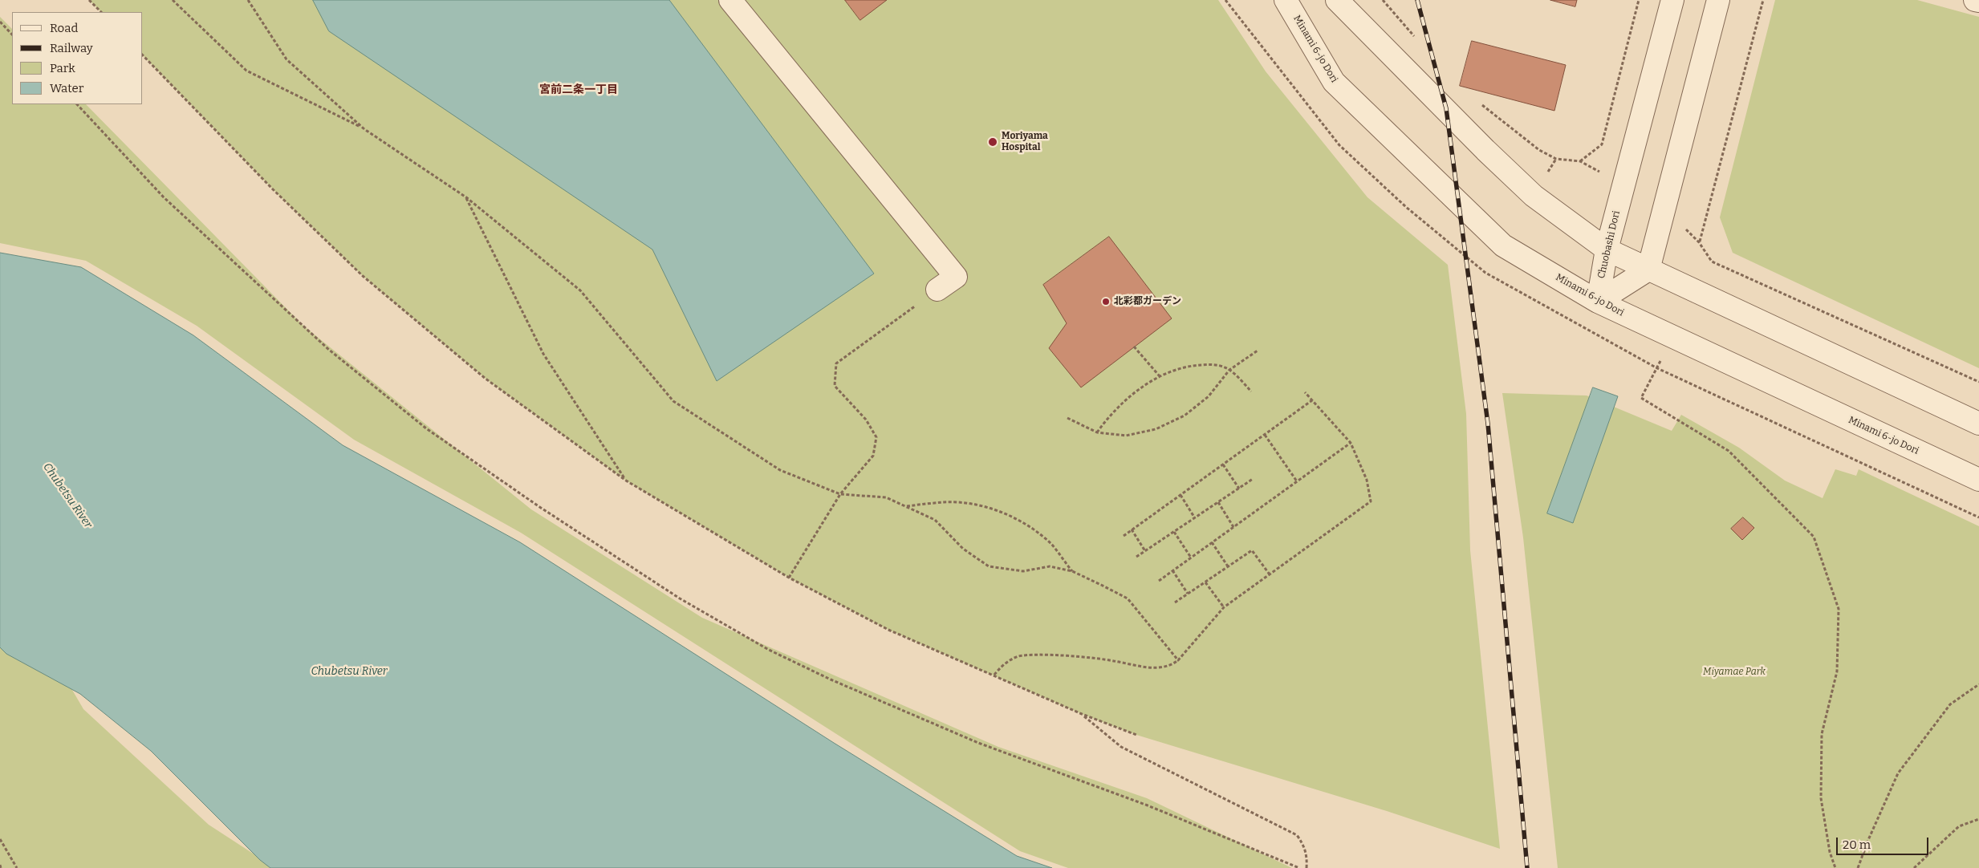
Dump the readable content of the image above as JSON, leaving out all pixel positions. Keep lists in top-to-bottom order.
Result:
{
  "streets": {
    "street": ["Minami 6-jo Dori", "Chuobashi Dori"]
  },
  "crossings": [
    ["Minami 6-jo Dori", "Chuobashi Dori"]
  ],
  "districts": ["宮前二条一丁目"],
  "water": ["Chubetsu River"],
  "parks": ["Miyamae Park"],
  "places": ["Moriyama Hospital", "北彩都ガーデン"],
  "legend": [
    "Road",
    "Railway",
    "Park",
    "Water"
  ],
  "scale_bar": "20 m"
}
